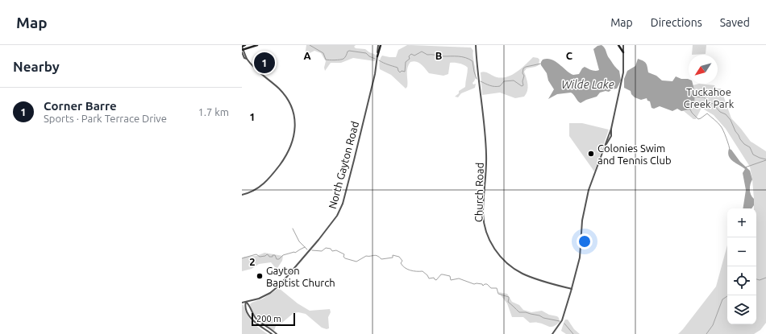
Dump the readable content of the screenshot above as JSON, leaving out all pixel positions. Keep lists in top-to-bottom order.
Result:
{
  "streets": {
    "street": ["North Gayton Road", "Church Road"]
  },
  "water": ["Wilde Lake"],
  "parks": ["Tuckahoe Creek Park"],
  "places": ["Colonies Swim and Tennis Club", "Gayton Baptist Church"],
  "scale_bar": "200 m",
  "north": "bottom left",
  "page": {
    "header": "Map",
    "nav": ["Map", "Directions", "Saved"],
    "heading": "Nearby",
    "pins": "1",
    "list": [
      {
        "mark": "1",
        "name": "Corner Barre",
        "note": "Sports · Park Terrace Drive",
        "value": "1.7 km"
      }
    ],
    "map_buttons": ["+", "−"],
    "scale": "200 m"
  },
  "grid": {
    "columns": ["A", "B", "C"],
    "rows": ["1", "2"]
  }
}
